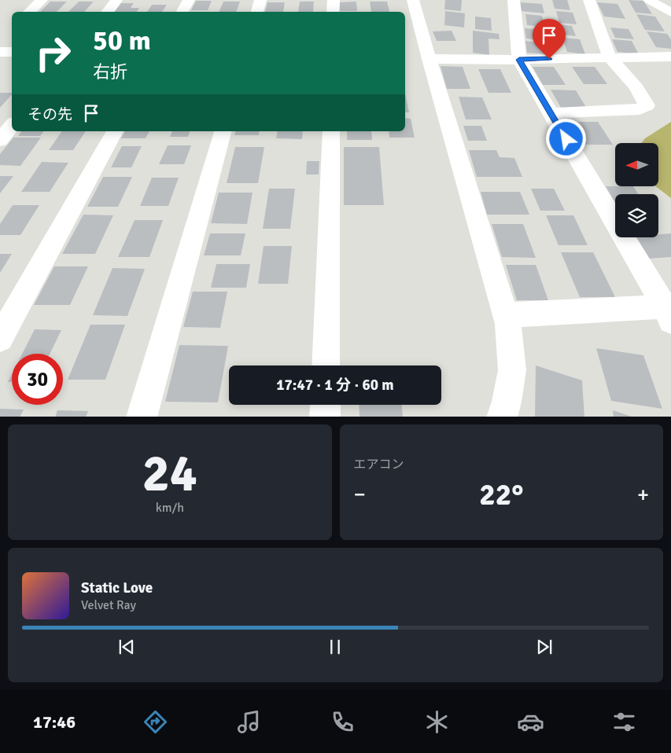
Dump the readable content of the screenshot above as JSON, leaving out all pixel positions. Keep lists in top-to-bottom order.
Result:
{
  "north": "left",
  "page": {
    "turn": ["50 m", "右折"],
    "then": "その先",
    "limit": "30",
    "trip": "17:47 · 1 分 · 60 m",
    "tile": [
      ["24", "km/h"],
      "エアコン"
    ],
    "heat": ["−", "22°", "+"],
    "song": ["Static Love", "Velvet Ray"],
    "tabs": "17:46"
  }
}
